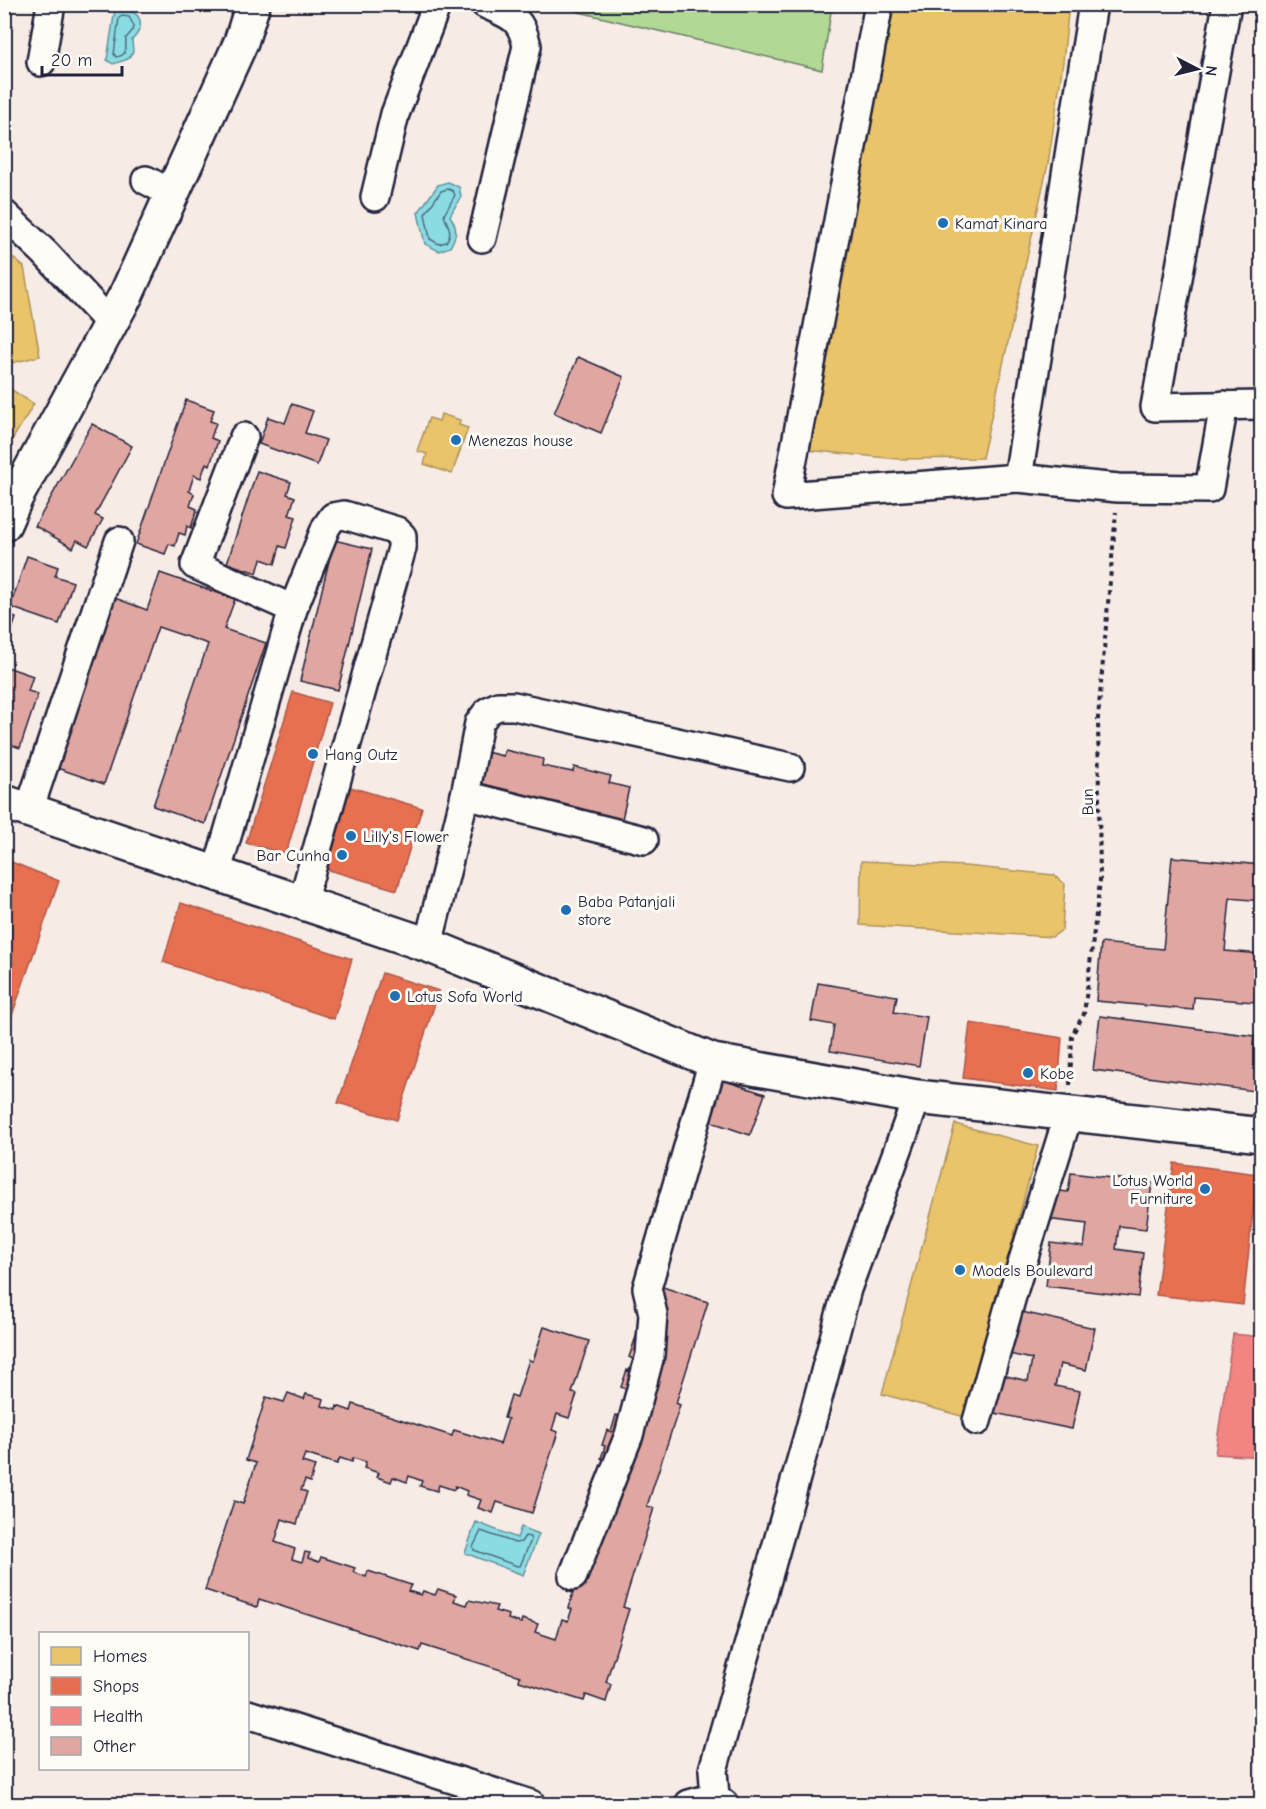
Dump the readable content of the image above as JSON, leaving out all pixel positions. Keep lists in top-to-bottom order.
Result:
{
  "streets": {
    "path": ["Bun"]
  },
  "places": [
    "Kamat Kinara",
    "Menezas house",
    "Hang Outz",
    "Lilly's Flower",
    "Bar Cunha",
    "Baba Patanjali store",
    "Lotus Sofa World",
    "Kobe",
    "Lotus World Furniture",
    "Models Boulevard"
  ],
  "legend": [
    "Homes",
    "Shops",
    "Health",
    "Other"
  ],
  "scale_bar": "20 m",
  "north": "right"
}
